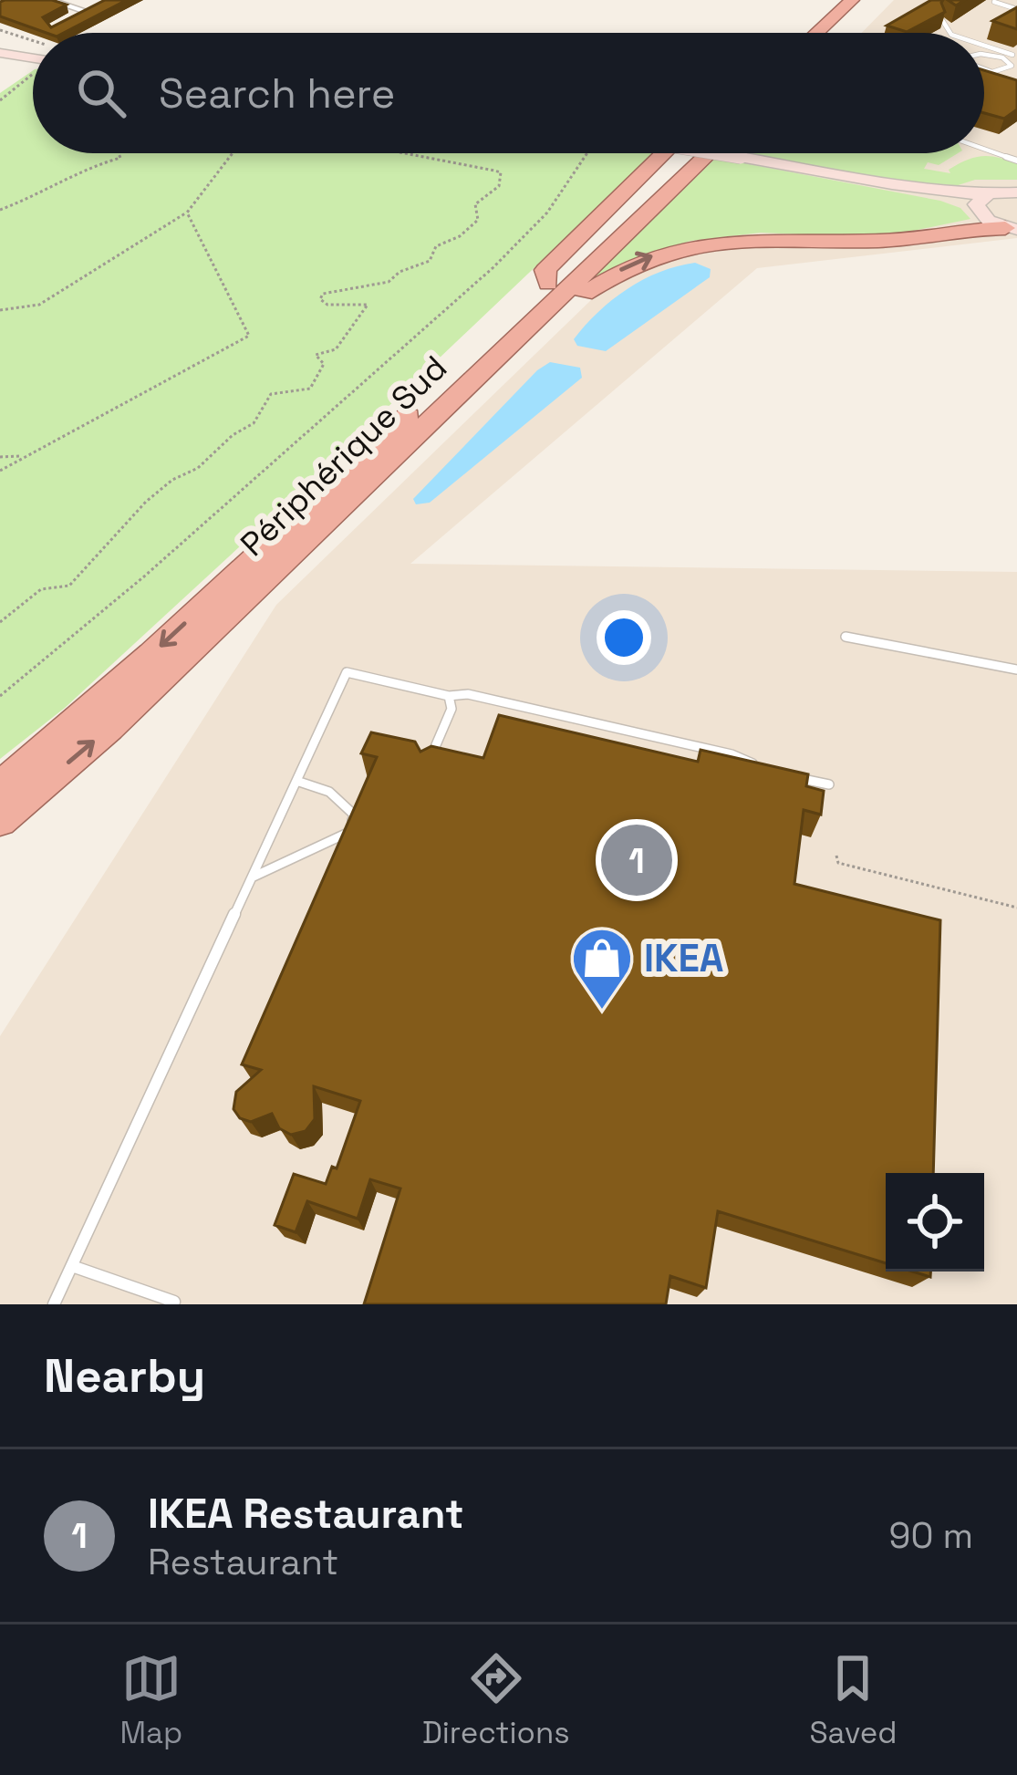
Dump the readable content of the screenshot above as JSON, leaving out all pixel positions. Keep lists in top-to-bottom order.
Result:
{
  "streets": {
    "highway": ["Périphérique Sud"]
  },
  "places": {
    "shop": ["IKEA"]
  },
  "page": {
    "search": "Search here",
    "pins": "1",
    "heading": "Nearby",
    "list": [
      {
        "mark": "1",
        "name": "IKEA Restaurant",
        "note": "Restaurant",
        "value": "90 m"
      }
    ],
    "nav": ["Map", "Directions", "Saved"]
  }
}
